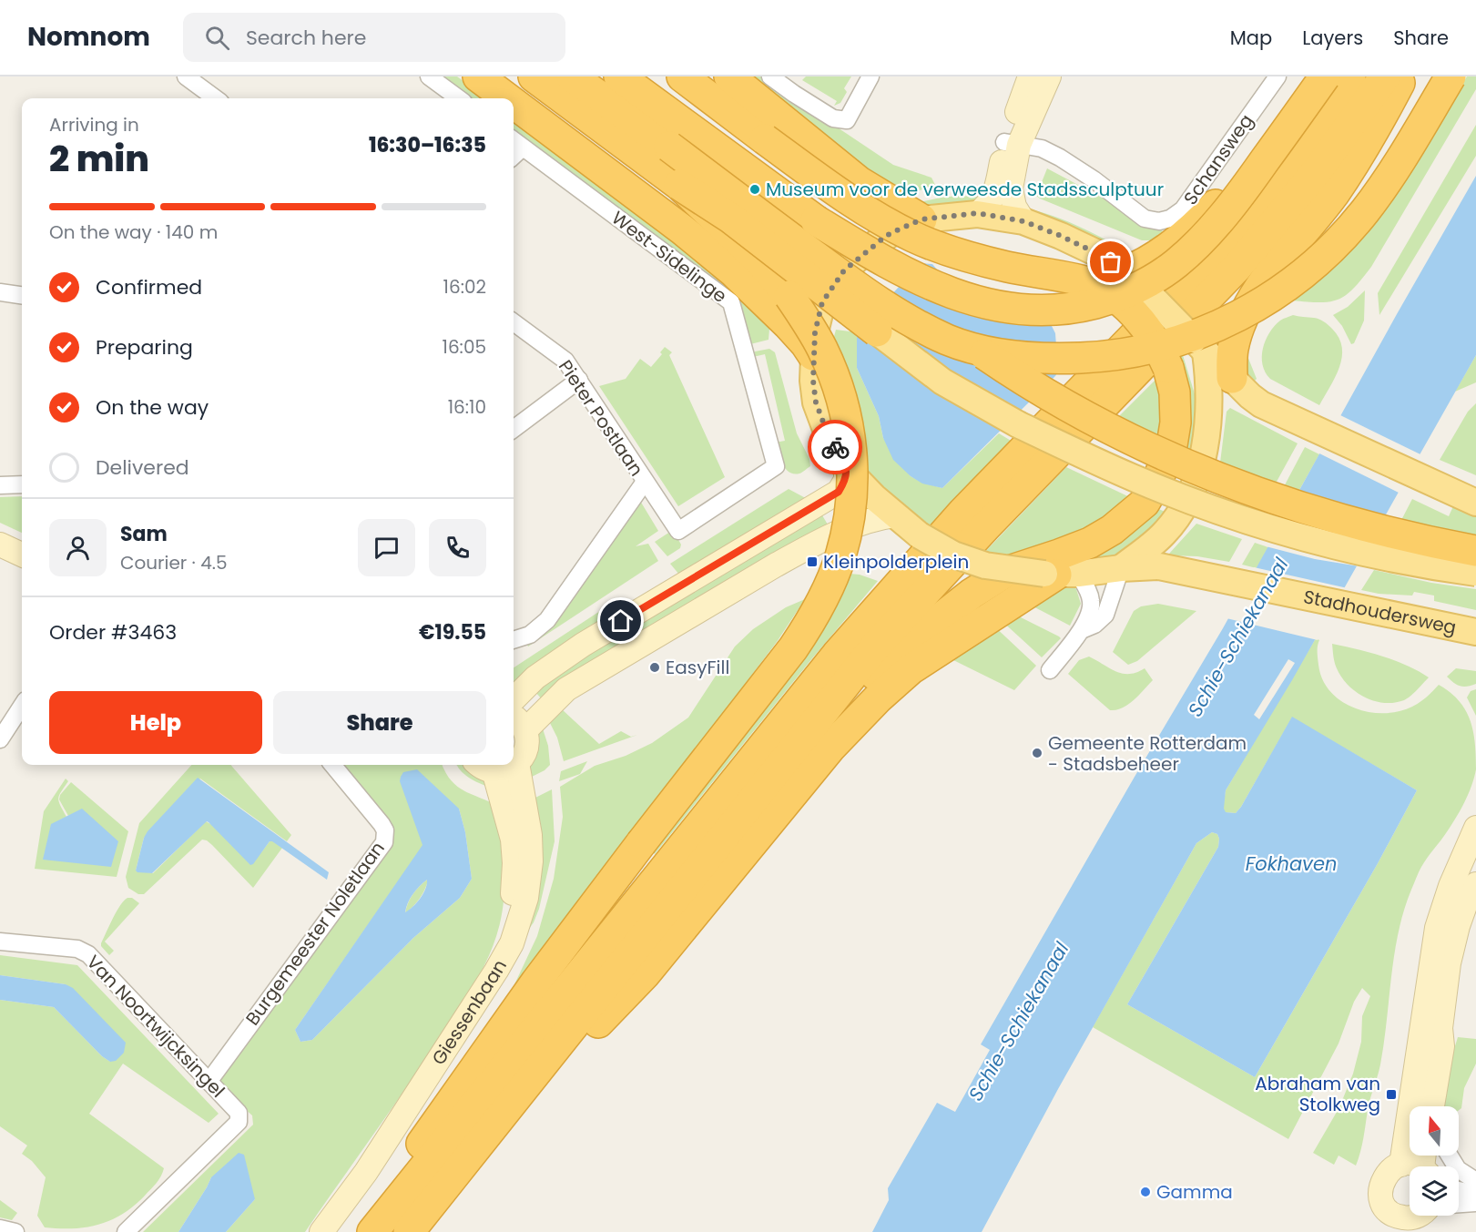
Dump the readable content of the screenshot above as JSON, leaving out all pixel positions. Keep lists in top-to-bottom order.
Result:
{
  "streets": {
    "main road": ["Stadhoudersweg"],
    "street": [
      "Schansweg",
      "West-Sidelinge",
      "Pieter Postlaan",
      "Burgemeester Noletlaan",
      "Giessenbaan",
      "Van Noortwijcksingel"
    ]
  },
  "crossings": [
    ["West-Sidelinge", "Pieter Postlaan"],
    ["Burgemeester Noletlaan", "Van Noortwijcksingel"]
  ],
  "water": ["Schie-Schiekanaal", "Fokhaven"],
  "places": {
    "other": [
      "Museum voor de verweesde Stadssculptuur",
      "EasyFill",
      "Gemeente Rotterdam - Stadsbeheer",
      "Gamma"
    ],
    "transit": ["Kleinpolderplein", "Abraham van Stolkweg"]
  },
  "north": "top",
  "page": {
    "header": "Nomnom",
    "search": "Search here",
    "nav": ["Map", "Layers", "Share"],
    "heading": ["2 min", "Arriving in", "16:30–16:35"],
    "panel": [
      "Sam",
      "Courier · 4.5",
      "Order #3463",
      "€19.55"
    ],
    "bar": "On the way · 140 m",
    "list": [
      ["Confirmed", "16:02"],
      ["Preparing", "16:05"],
      ["On the way", "16:10"],
      "Delivered"
    ],
    "buttons": ["Help", "Share"]
  }
}
